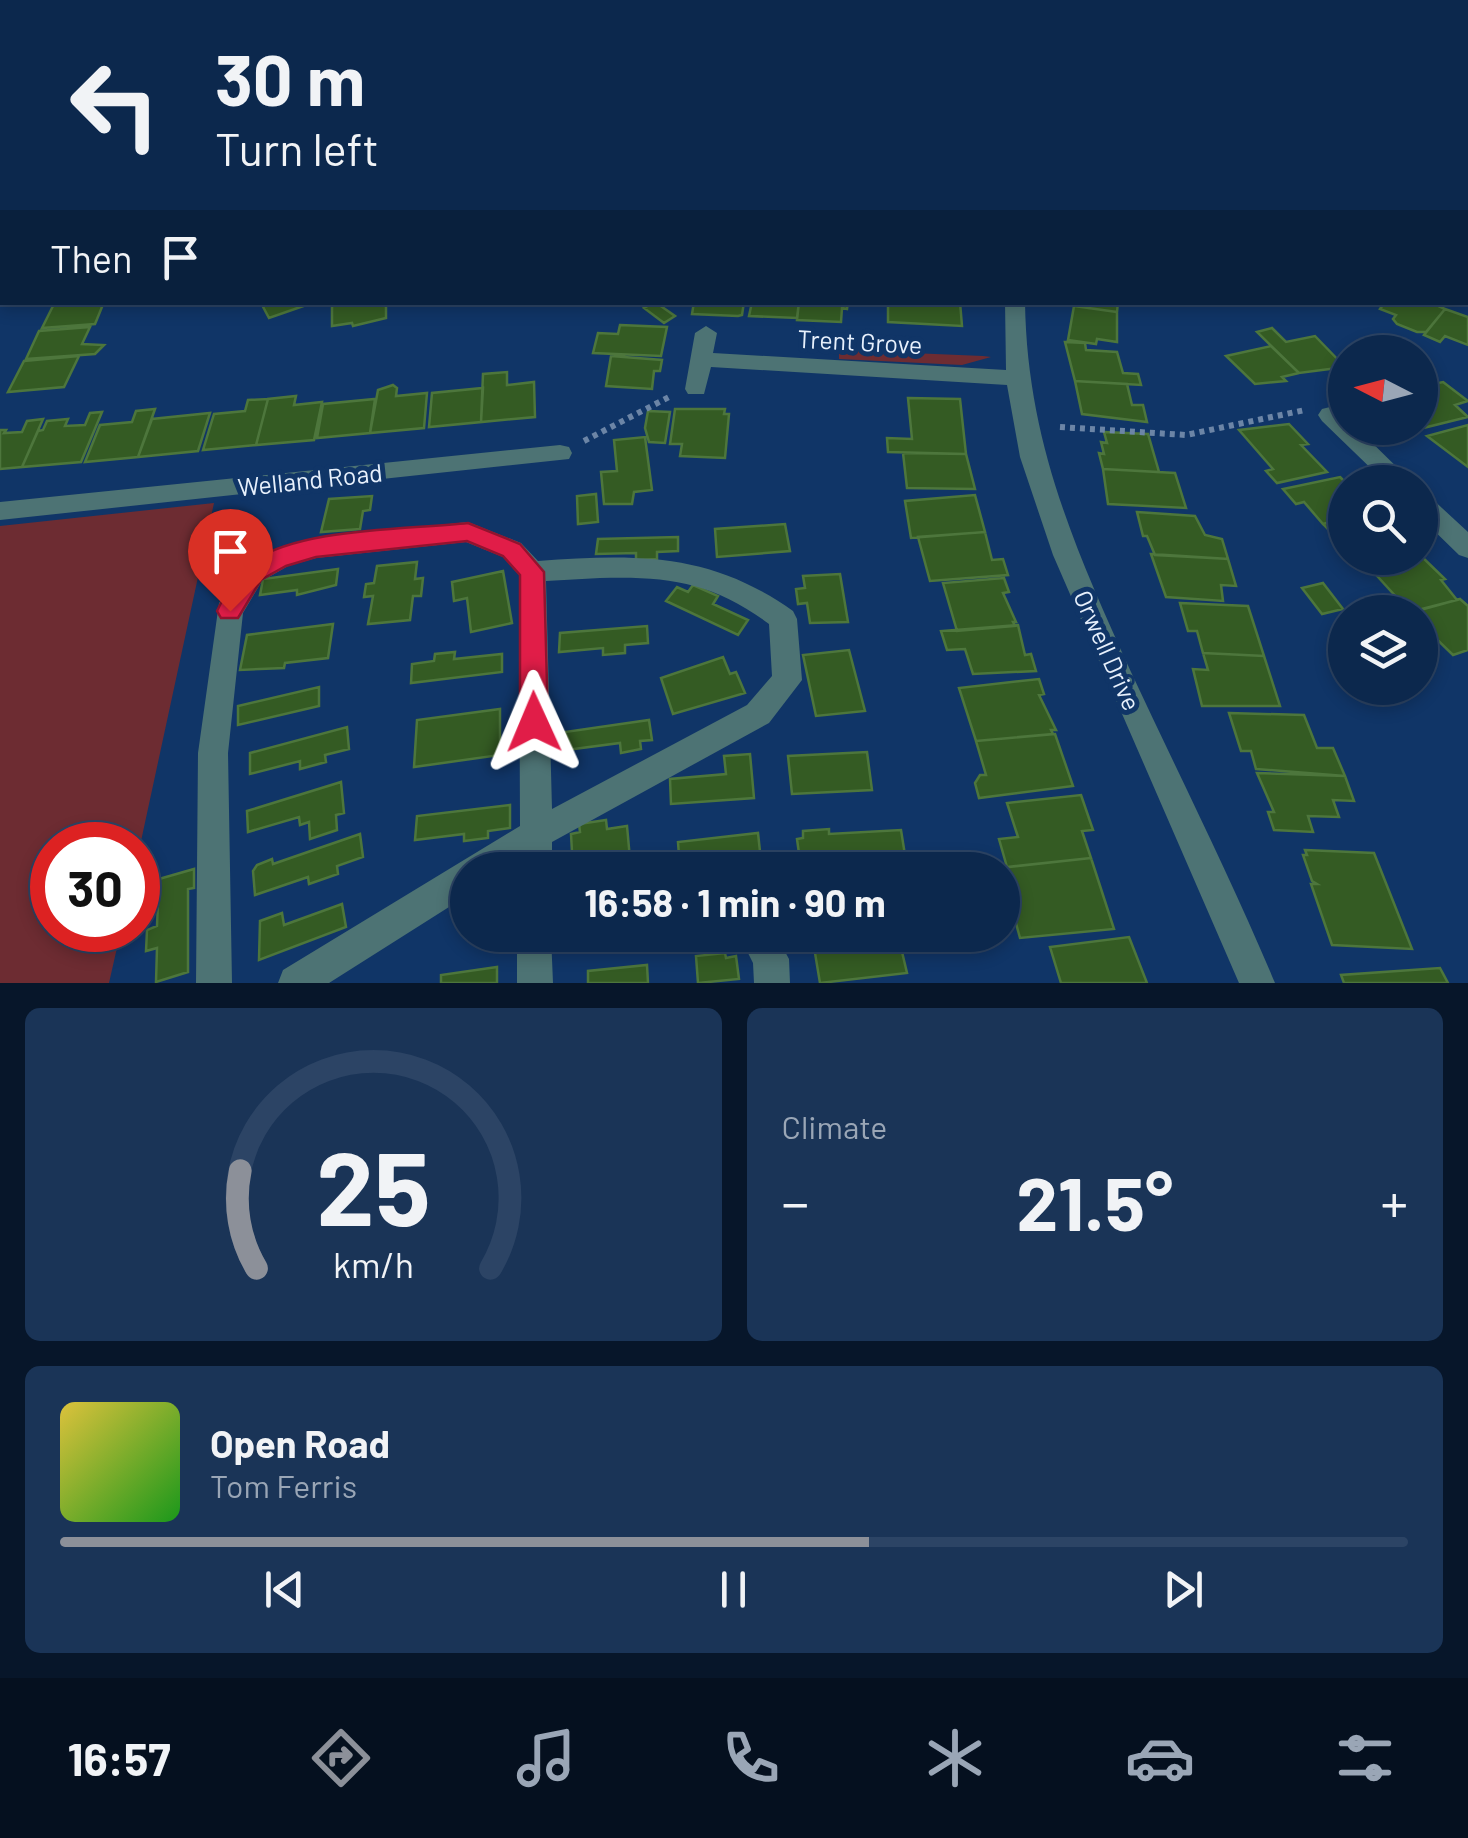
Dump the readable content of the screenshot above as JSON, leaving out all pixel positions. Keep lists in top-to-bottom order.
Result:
{
  "streets": {
    "street": ["Trent Grove", "Welland Road", "Orwell Drive"]
  },
  "crossings": [
    ["Trent Grove", "Orwell Drive"]
  ],
  "north": "left",
  "page": {
    "turn": ["30 m", "Turn left"],
    "then": "Then",
    "limit": "30",
    "trip": "16:58 · 1 min · 90 m",
    "tile": "Climate",
    "heat": ["−", "21.5°", "+"],
    "song": ["Open Road", "Tom Ferris"],
    "tabs": "16:57",
    "gauge": ["25", "km/h"]
  }
}
